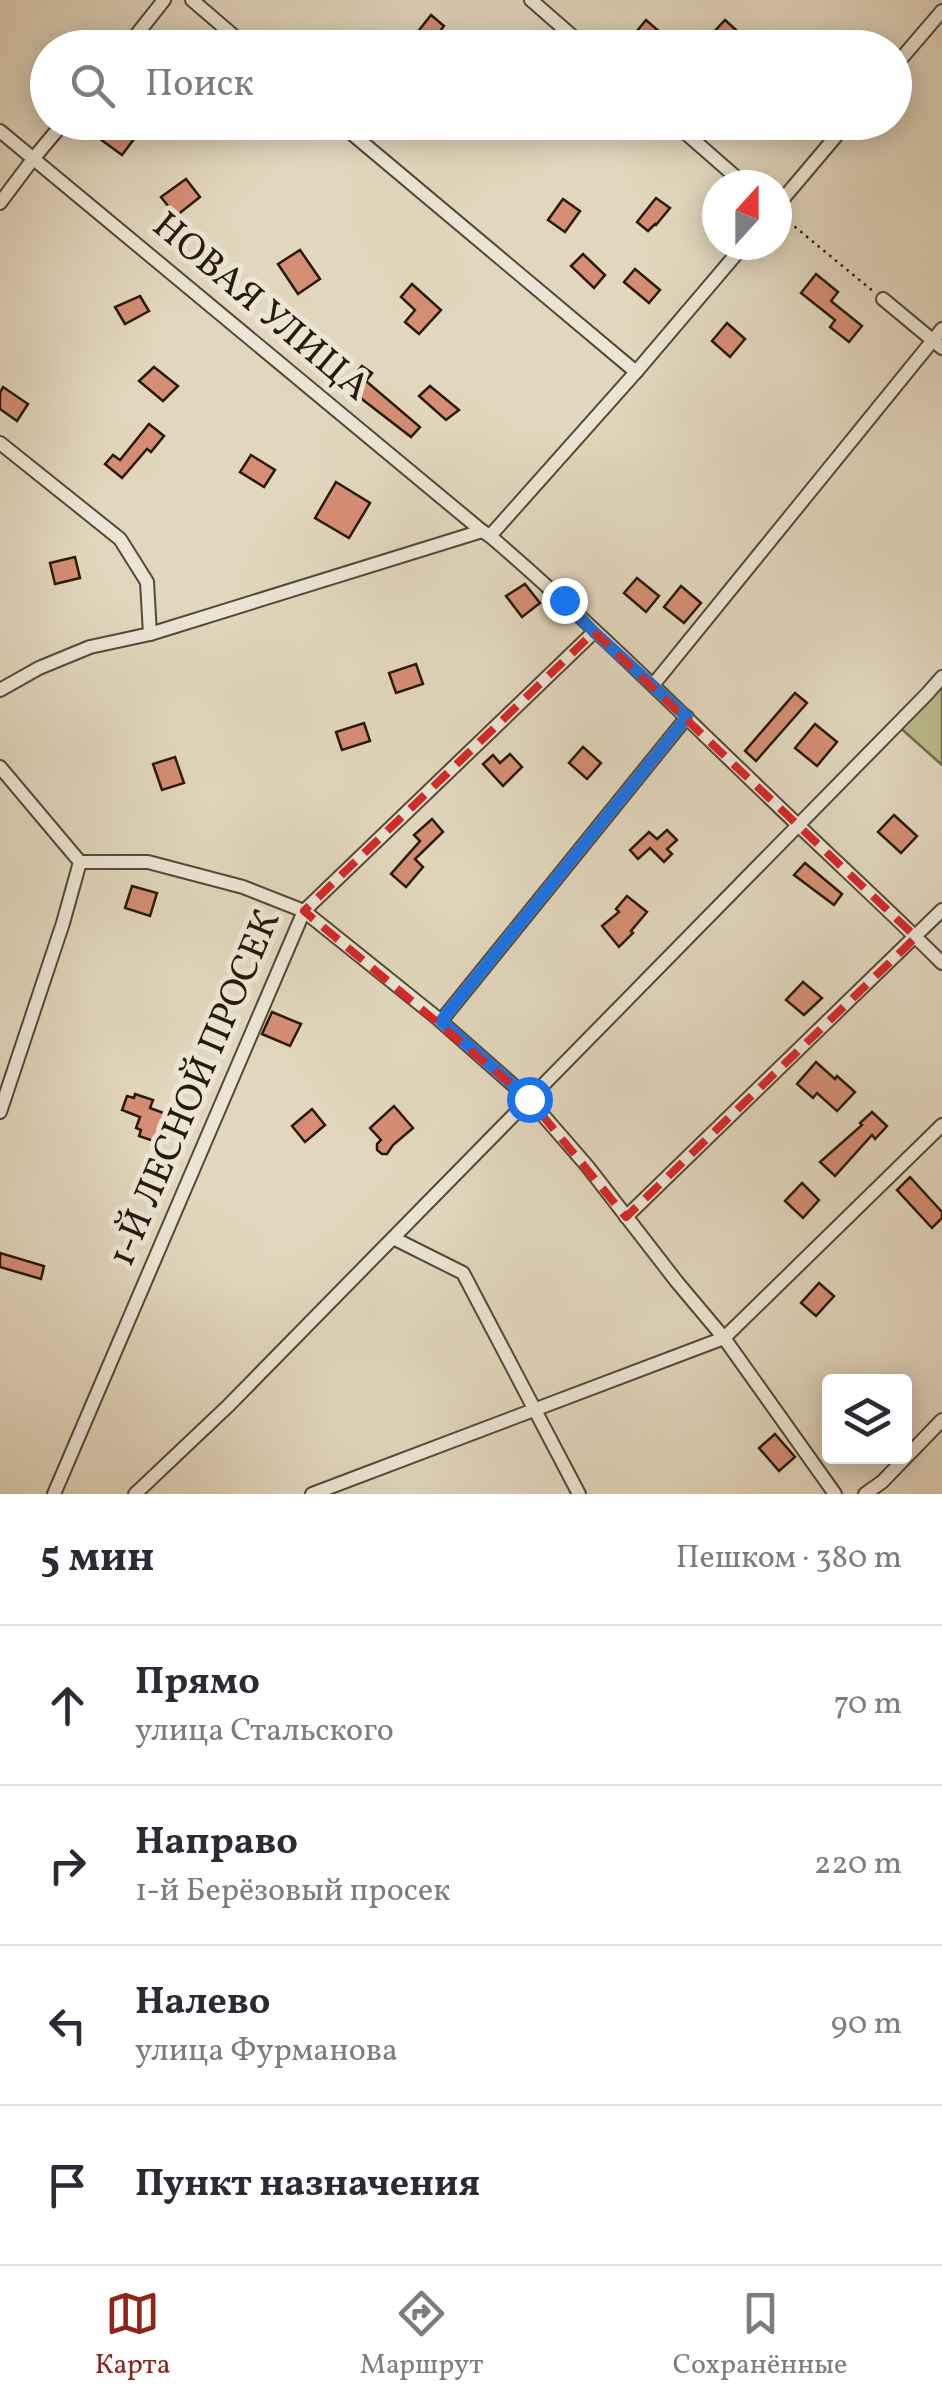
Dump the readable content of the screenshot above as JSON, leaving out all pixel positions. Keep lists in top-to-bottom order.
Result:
{
  "streets": {
    "street": ["НОВАЯ УЛИЦА", "1-Й ЛЕСНОЙ ПРОСЕК"]
  },
  "crossings": [
    ["НОВАЯ УЛИЦА", "1-Й ЛЕСНОЙ ПРОСЕК"]
  ],
  "north": "top",
  "page": {
    "search": "Поиск",
    "heading": ["5 мин", "Пешком · 380 m"],
    "list": [
      ["Прямо", "улица Стальского", "70 m"],
      ["Направо", "1-й Берёзовый просек", "220 m"],
      ["Налево", "улица Фурманова", "90 m"],
      "Пункт назначения"
    ],
    "nav": ["Карта", "Маршрут", "Сохранённые"]
  }
}
